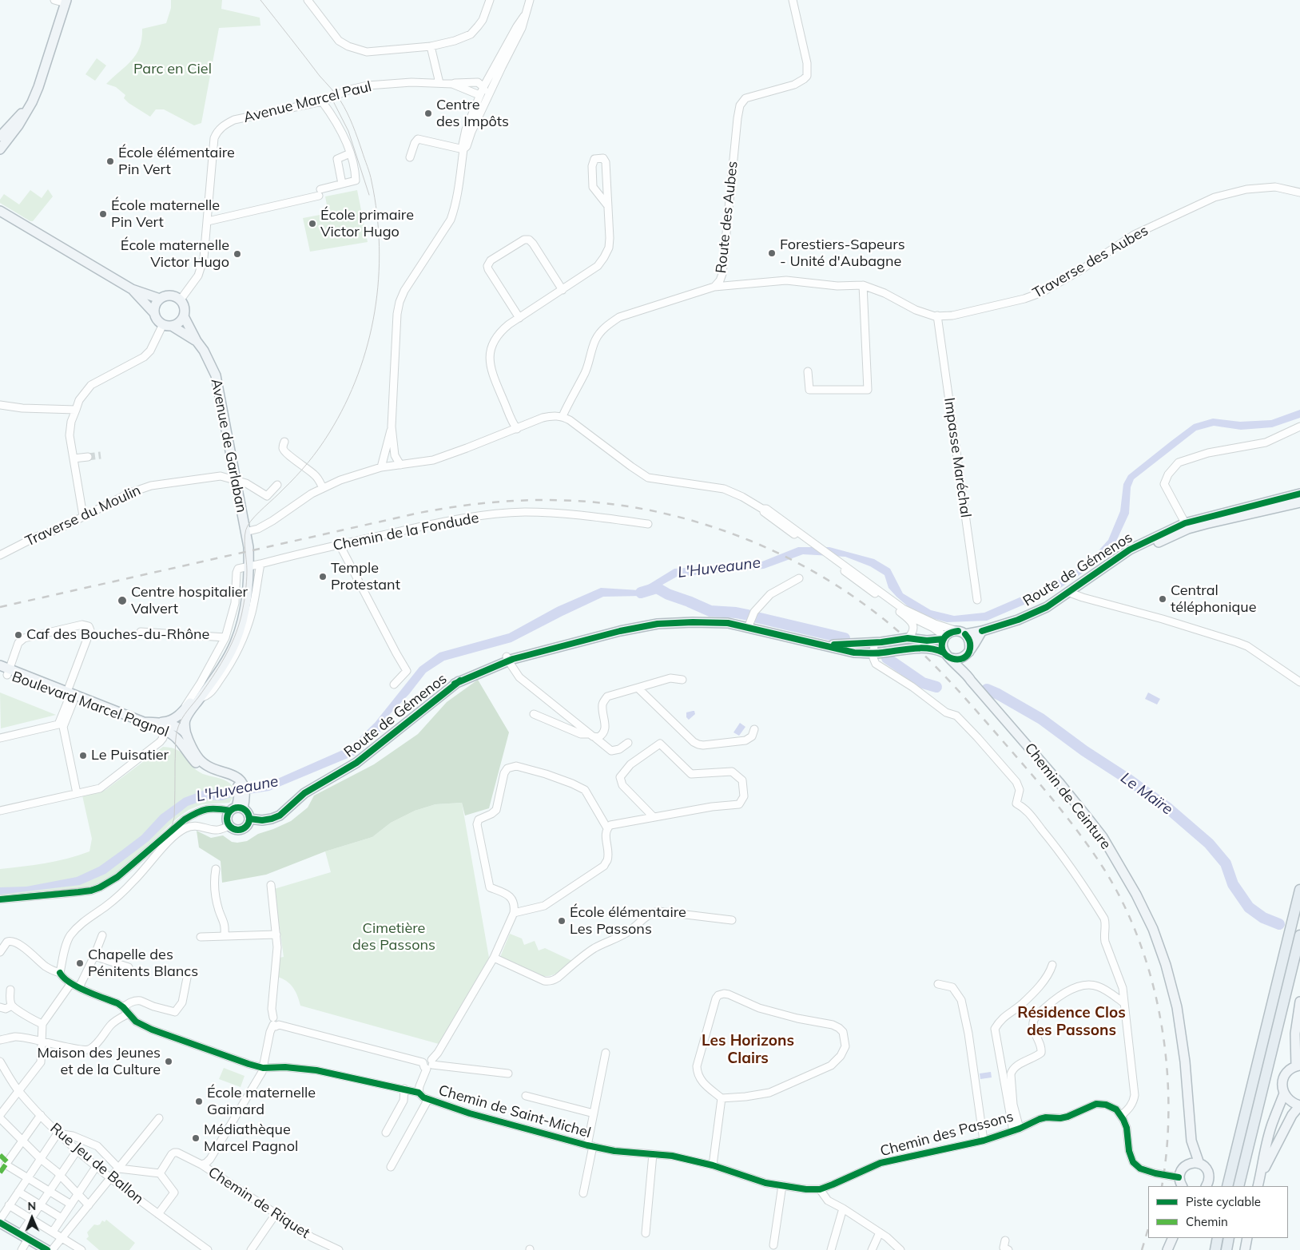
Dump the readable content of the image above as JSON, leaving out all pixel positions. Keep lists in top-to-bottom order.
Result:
{
  "streets": {
    "main road": [
      "Avenue de Garlaban",
      "Route de Gémenos",
      "Boulevard Marcel Pagnol",
      "Chemin de Ceinture"
    ],
    "street": [
      "Avenue Marcel Paul",
      "Route des Aubes",
      "Traverse des Aubes",
      "Impasse Maréchal",
      "Traverse du Moulin",
      "Chemin de la Fondude",
      "Chemin de Saint-Michel",
      "Chemin des Passons",
      "Rue Jeu de Ballon",
      "Chemin de Riquet"
    ]
  },
  "crossings": [
    ["Avenue Marcel Paul", "Avenue de Garlaban"],
    ["Route des Aubes", "Traverse des Aubes"],
    ["Traverse des Aubes", "Impasse Maréchal"],
    ["Avenue de Garlaban", "Traverse du Moulin"],
    ["Avenue de Garlaban", "Chemin de la Fondude"],
    ["Avenue de Garlaban", "Boulevard Marcel Pagnol"],
    ["Route de Gémenos", "Chemin de Ceinture"],
    ["Chemin de Saint-Michel", "Chemin des Passons"]
  ],
  "districts": ["Résidence Clos des Passons", "Les Horizons Clairs"],
  "water": ["L'Huveaune", "Le Maïre"],
  "parks": ["Parc en Ciel", "Cimetière des Passons"],
  "places": [
    "Centre des Impôts",
    "École élémentaire Pin Vert",
    "École maternelle Pin Vert",
    "École primaire Victor Hugo",
    "Forestiers-Sapeurs - Unité d'Aubagne",
    "École maternelle Victor Hugo",
    "Temple Protestant",
    "Central téléphonique",
    "Centre hospitalier Valvert",
    "Caf des Bouches-du-Rhône",
    "Le Puisatier",
    "École élémentaire Les Passons",
    "Chapelle des Pénitents Blancs",
    "Maison des Jeunes et de la Culture",
    "École maternelle Gaimard",
    "Médiathèque Marcel Pagnol"
  ],
  "legend": ["Piste cyclable", "Chemin"],
  "north": "top"
}
